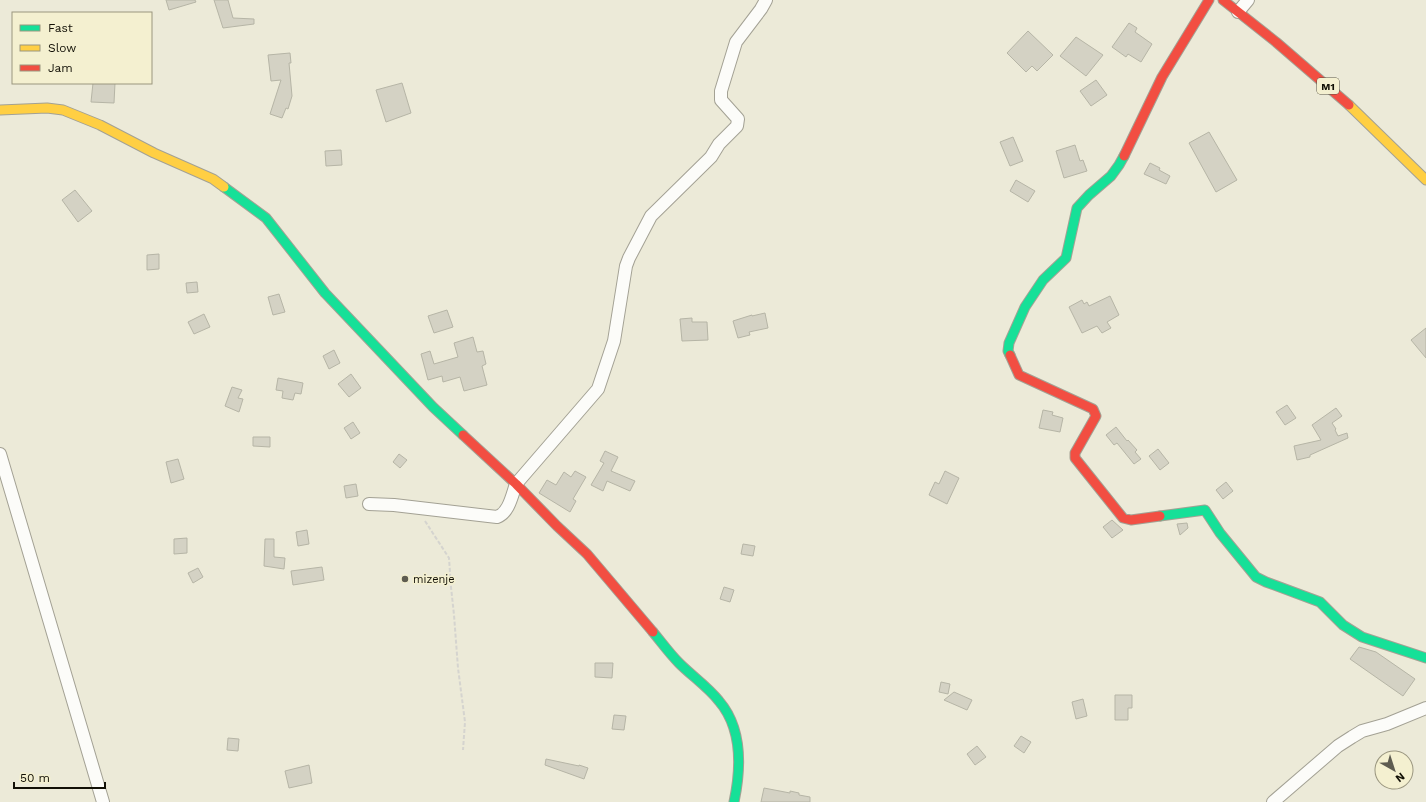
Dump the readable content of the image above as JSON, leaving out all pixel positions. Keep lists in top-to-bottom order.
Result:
{
  "streets": {
    "main road": ["M1"]
  },
  "places": ["mizenje"],
  "legend": ["Fast", "Slow", "Jam"],
  "scale_bar": "50 m",
  "north": "bottom right"
}
